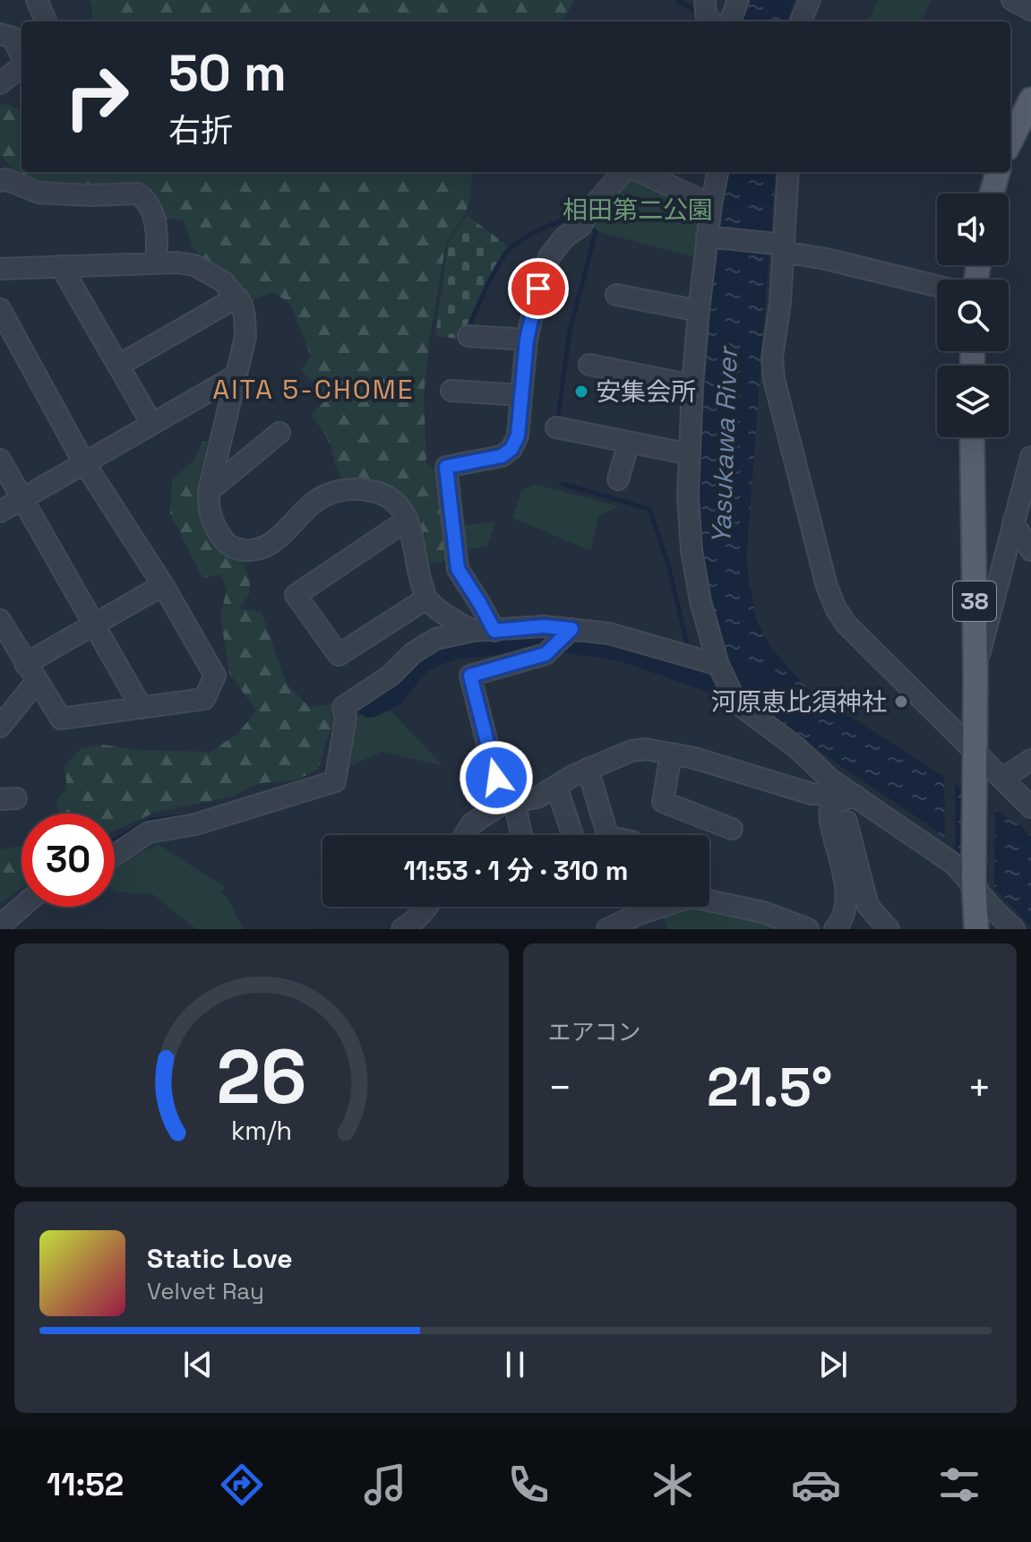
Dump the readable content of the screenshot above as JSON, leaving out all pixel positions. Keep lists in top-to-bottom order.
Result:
{
  "streets": {
    "main road": ["38"]
  },
  "districts": ["AITA 5-CHOME"],
  "water": ["Yasukawa River"],
  "parks": ["相田第二公園"],
  "places": ["安集会所", "河原恵比須神社"],
  "page": {
    "turn": ["50 m", "右折"],
    "limit": "30",
    "trip": "11:53 · 1 分 · 310 m",
    "tile": "エアコン",
    "heat": ["−", "21.5°", "+"],
    "song": ["Static Love", "Velvet Ray"],
    "tabs": "11:52",
    "gauge": ["26", "km/h"]
  }
}
